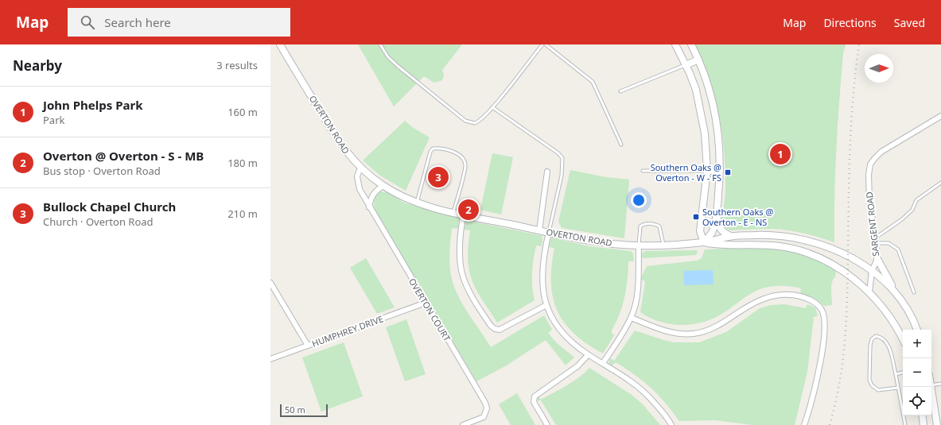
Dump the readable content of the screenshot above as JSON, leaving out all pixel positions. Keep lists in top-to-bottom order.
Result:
{
  "streets": {
    "street": [
      "OVERTON ROAD",
      "SARGENT ROAD",
      "OVERTON COURT",
      "HUMPHREY DRIVE"
    ]
  },
  "crossings": [
    ["OVERTON ROAD", "SARGENT ROAD"],
    ["OVERTON ROAD", "OVERTON COURT"],
    ["OVERTON COURT", "HUMPHREY DRIVE"]
  ],
  "places": {
    "transit": ["Southern Oaks @ Overton - W - FS", "Southern Oaks @ Overton - E - NS"]
  },
  "scale_bar": "50 m",
  "north": "right",
  "page": {
    "header": "Map",
    "search": "Search here",
    "nav": ["Map", "Directions", "Saved"],
    "heading": ["Nearby", "3 results"],
    "list": [
      {
        "mark": "1",
        "name": "John Phelps Park",
        "note": "Park",
        "value": "160 m"
      },
      {
        "mark": "2",
        "name": "Overton @ Overton - S - MB",
        "note": "Bus stop · Overton Road",
        "value": "180 m"
      },
      {
        "mark": "3",
        "name": "Bullock Chapel Church",
        "note": "Church · Overton Road",
        "value": "210 m"
      }
    ],
    "pins": ["1", "3", "2"],
    "map_buttons": ["+", "−"],
    "scale": "50 m"
  }
}
